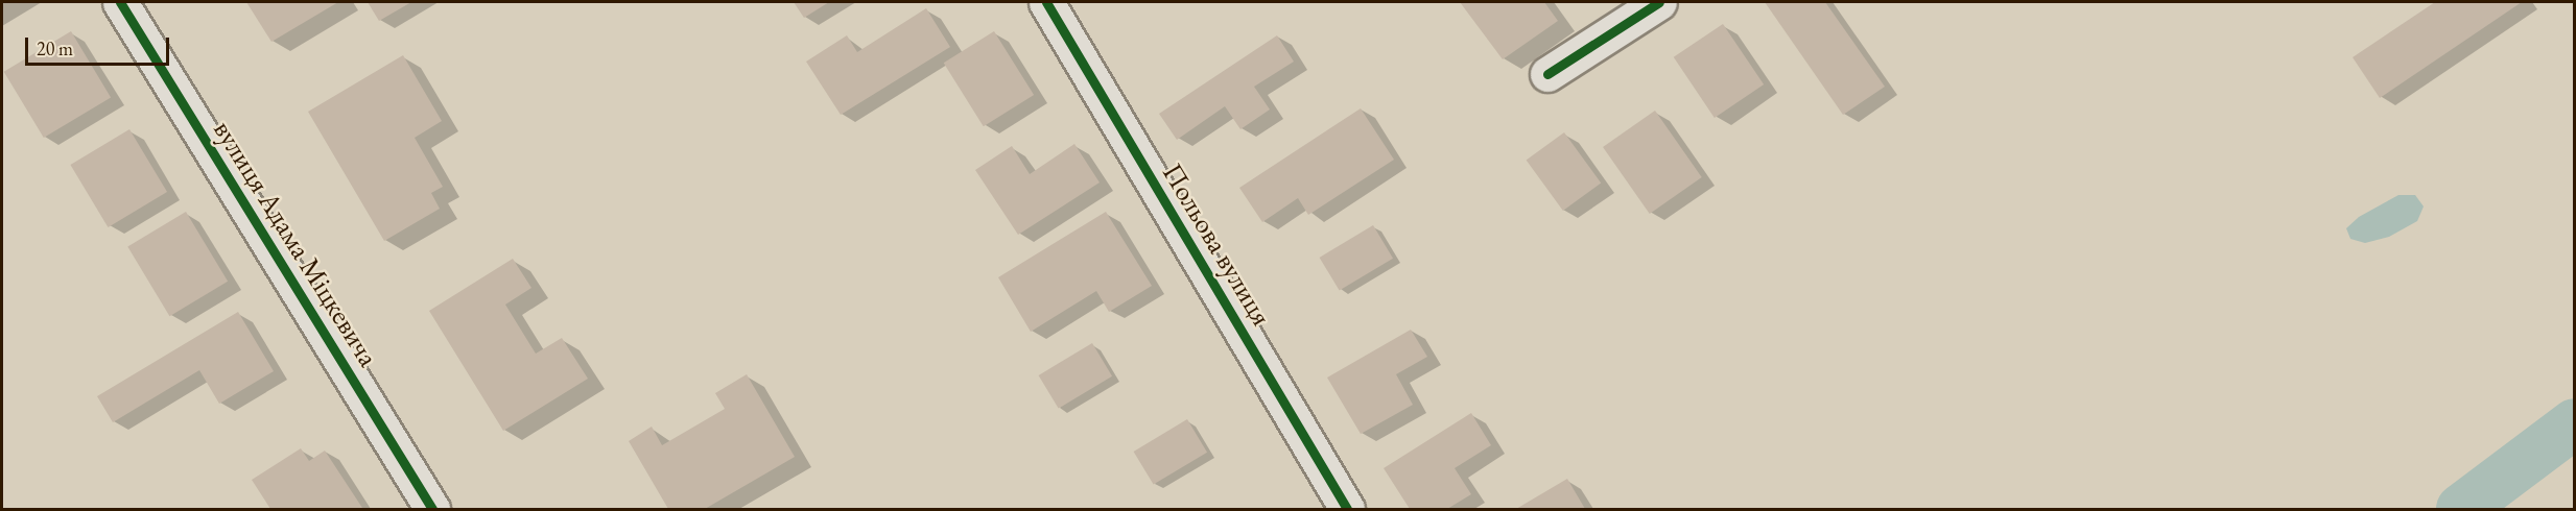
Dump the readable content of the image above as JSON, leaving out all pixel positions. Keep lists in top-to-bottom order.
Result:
{
  "streets": {
    "street": ["вулиця Адама Міцкевича", "Польова вулиця"]
  },
  "scale_bar": "20 m"
}
